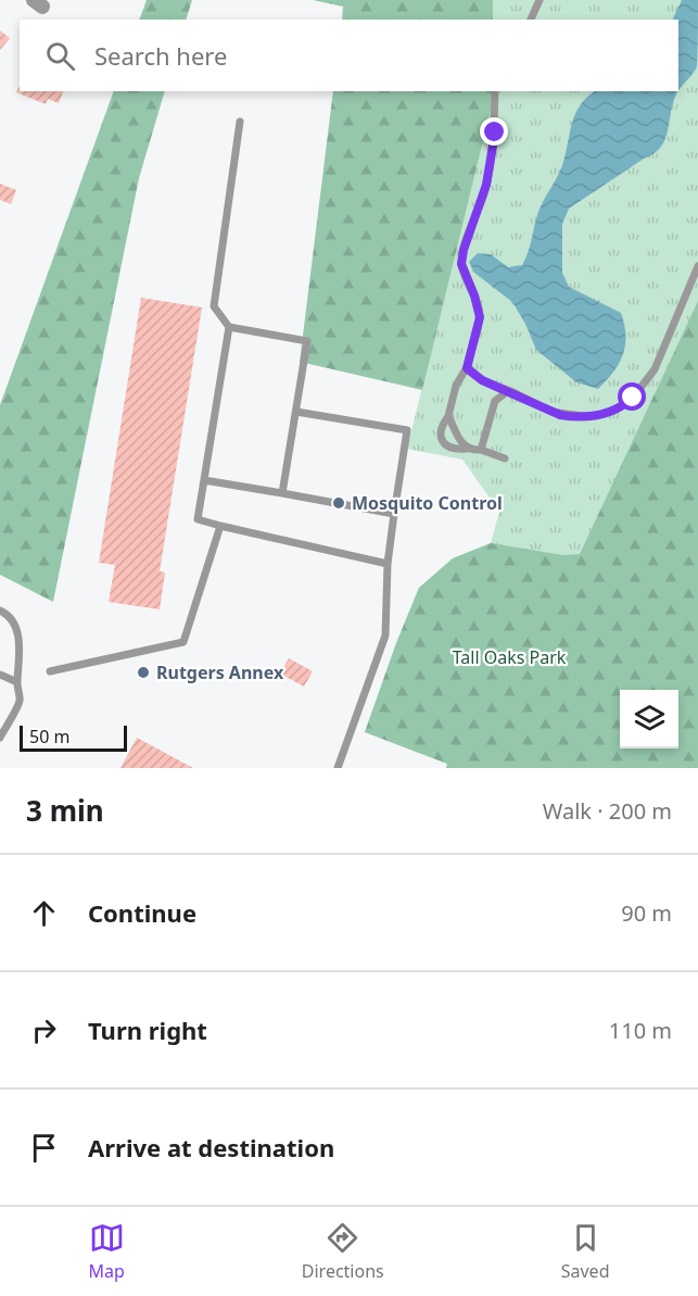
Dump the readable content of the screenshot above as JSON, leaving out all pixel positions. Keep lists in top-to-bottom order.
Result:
{
  "parks": ["Tall Oaks Park"],
  "places": ["Mosquito Control", "Rutgers Annex"],
  "scale_bar": "50 m",
  "page": {
    "search": "Search here",
    "scale": "50 m",
    "heading": ["3 min", "Walk · 200 m"],
    "list": [
      ["Continue", "90 m"],
      ["Turn right", "110 m"],
      "Arrive at destination"
    ],
    "nav": ["Map", "Directions", "Saved"]
  }
}
